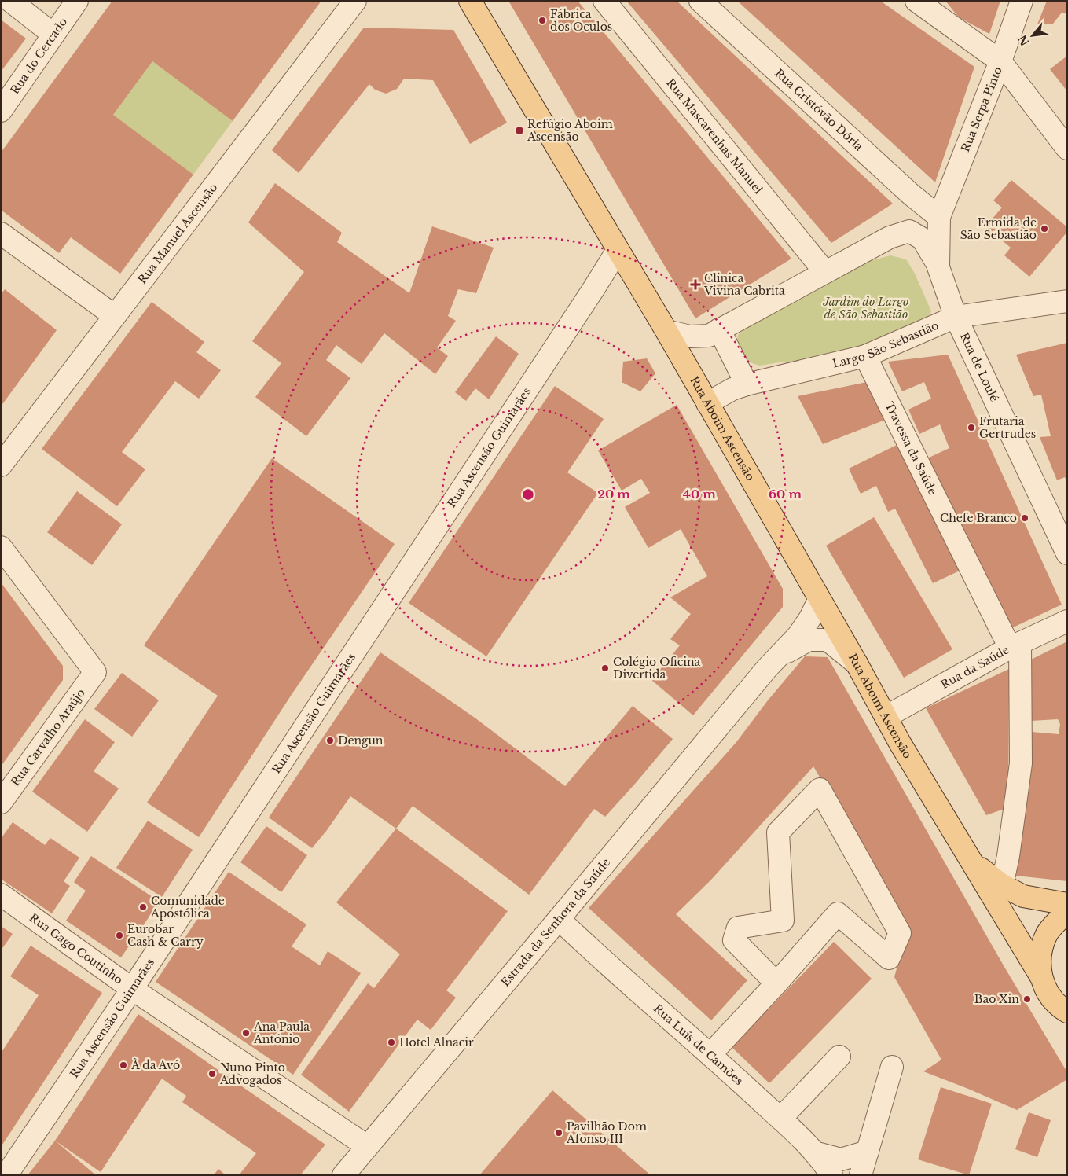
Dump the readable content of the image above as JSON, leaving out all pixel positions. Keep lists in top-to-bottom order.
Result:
{
  "streets": {
    "main road": ["Rua Aboim Ascensão"],
    "street": [
      "Rua do Cercado",
      "Rua Serpa Pinto",
      "Rua Cristóvão Dória",
      "Rua Mascarenhas Manuel",
      "Rua Manuel Ascensão",
      "Largo São Sebastião",
      "Rua de Loulé",
      "Rua Ascensão Guimarães",
      "Travessa da Saúde",
      "Rua da Saúde",
      "Rua Carvalho Araújo",
      "Estrada da Senhora da Saúde",
      "Rua Gago Coutinho",
      "Rua Luís de Camões"
    ]
  },
  "crossings": [
    ["Rua Serpa Pinto", "Rua Cristóvão Dória"],
    ["Rua Serpa Pinto", "Rua de Loulé"],
    ["Rua Cristóvão Dória", "Rua de Loulé"],
    ["Largo São Sebastião", "Rua de Loulé"],
    ["Largo São Sebastião", "Rua Aboim Ascensão"],
    ["Largo São Sebastião", "Travessa da Saúde"],
    ["Rua Aboim Ascensão", "Rua Ascensão Guimarães"],
    ["Rua Aboim Ascensão", "Rua da Saúde"],
    ["Rua Ascensão Guimarães", "Rua Gago Coutinho"],
    ["Travessa da Saúde", "Rua da Saúde"],
    ["Estrada da Senhora da Saúde", "Rua Gago Coutinho"],
    ["Estrada da Senhora da Saúde", "Rua Luís de Camões"]
  ],
  "parks": ["Jardim do Largo de São Sebastião"],
  "places": {
    "other": [
      "Fábrica dos Óculos",
      "Ermida de São Sebastião",
      "Frutaria Gertrudes",
      "Chefe Branco",
      "Colégio Oficina Divertida",
      "Dengun",
      "Comunidade Apostólica",
      "Eurobar Cash & Carry",
      "Bao Xin",
      "Ana Paula António",
      "Hotel Alnacir",
      "À da Avó",
      "Nuno Pinto Advogados",
      "Pavilhão Dom Afonso III"
    ],
    "transit": ["Refúgio Aboim Ascensão"],
    "health": ["Clinica Vivina Cabrita"]
  },
  "north": "bottom left",
  "rings": ["20 m", "40 m", "60 m"]
}
